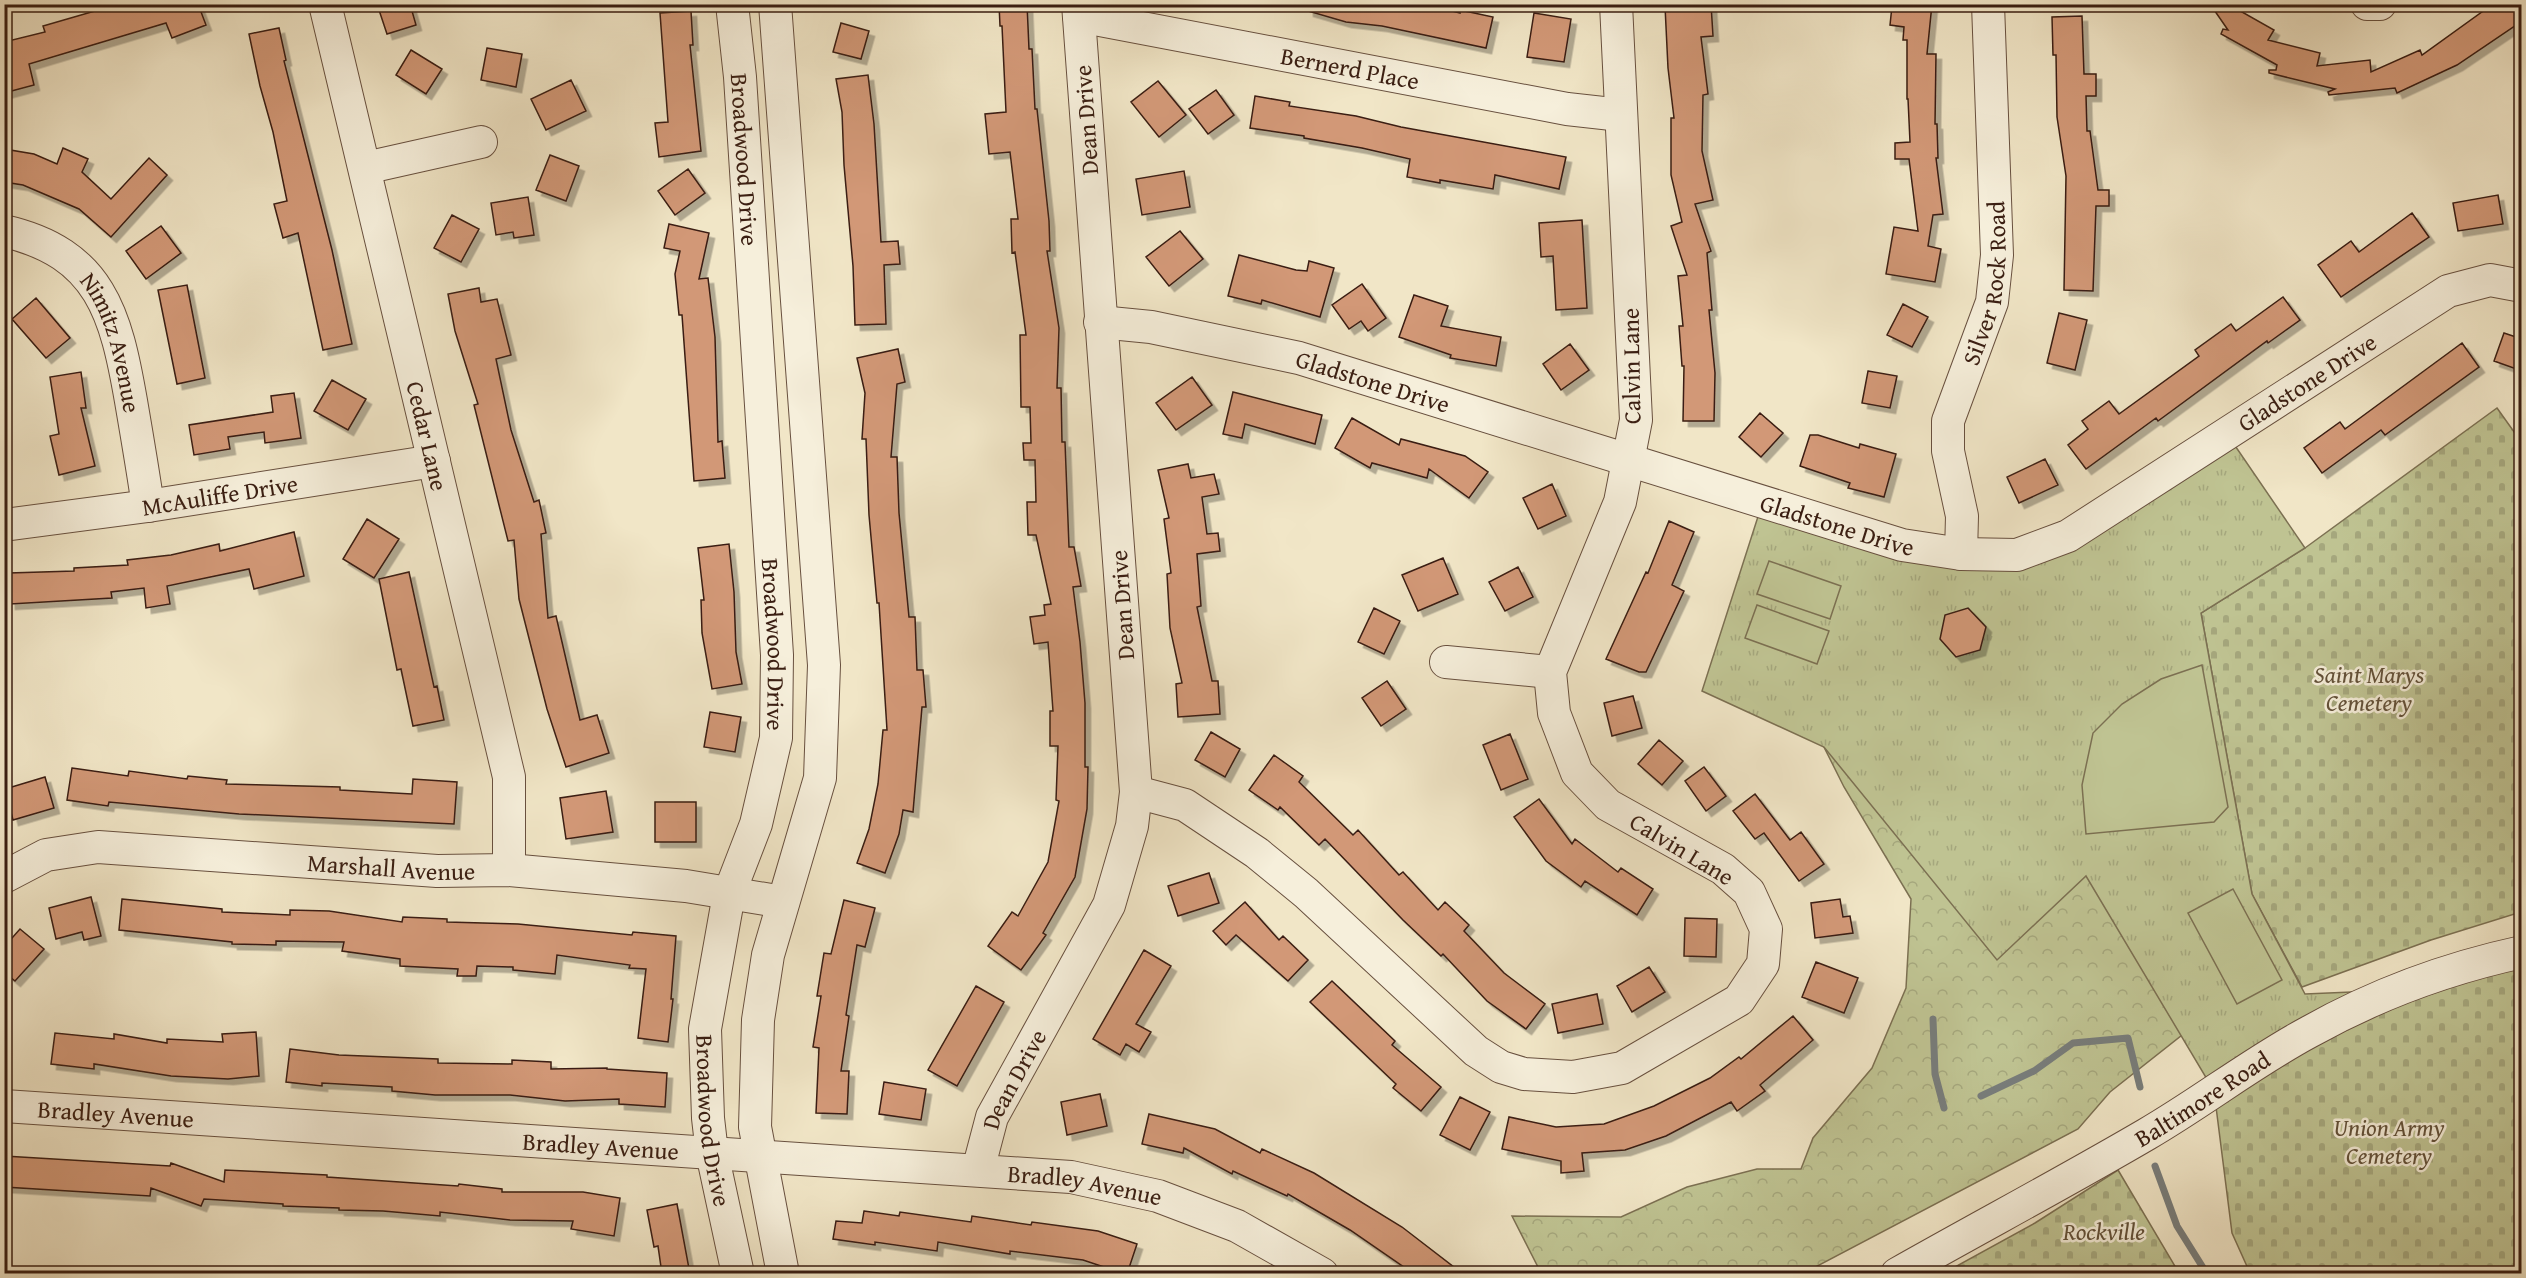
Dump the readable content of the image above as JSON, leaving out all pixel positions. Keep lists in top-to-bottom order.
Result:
{
  "streets": {
    "street": [
      "Bernerd Place",
      "Dean Drive",
      "Broadwood Drive",
      "Silver Rock Road",
      "Nimitz Avenue",
      "Calvin Lane",
      "Gladstone Drive",
      "Cedar Lane",
      "McAuliffe Drive",
      "Marshall Avenue",
      "Baltimore Road",
      "Bradley Avenue"
    ]
  },
  "crossings": [
    ["Bernerd Place", "Dean Drive"],
    ["Bernerd Place", "Calvin Lane"],
    ["Dean Drive", "Calvin Lane"],
    ["Dean Drive", "Gladstone Drive"],
    ["Dean Drive", "Bradley Avenue"],
    ["Broadwood Drive", "Marshall Avenue"],
    ["Broadwood Drive", "Bradley Avenue"],
    ["Silver Rock Road", "Gladstone Drive"],
    ["Nimitz Avenue", "McAuliffe Drive"],
    ["Calvin Lane", "Gladstone Drive"],
    ["Cedar Lane", "McAuliffe Drive"],
    ["Cedar Lane", "Marshall Avenue"]
  ],
  "parks": ["Saint Marys Cemetery", "Union Army Cemetery", "Rockville"]
}
